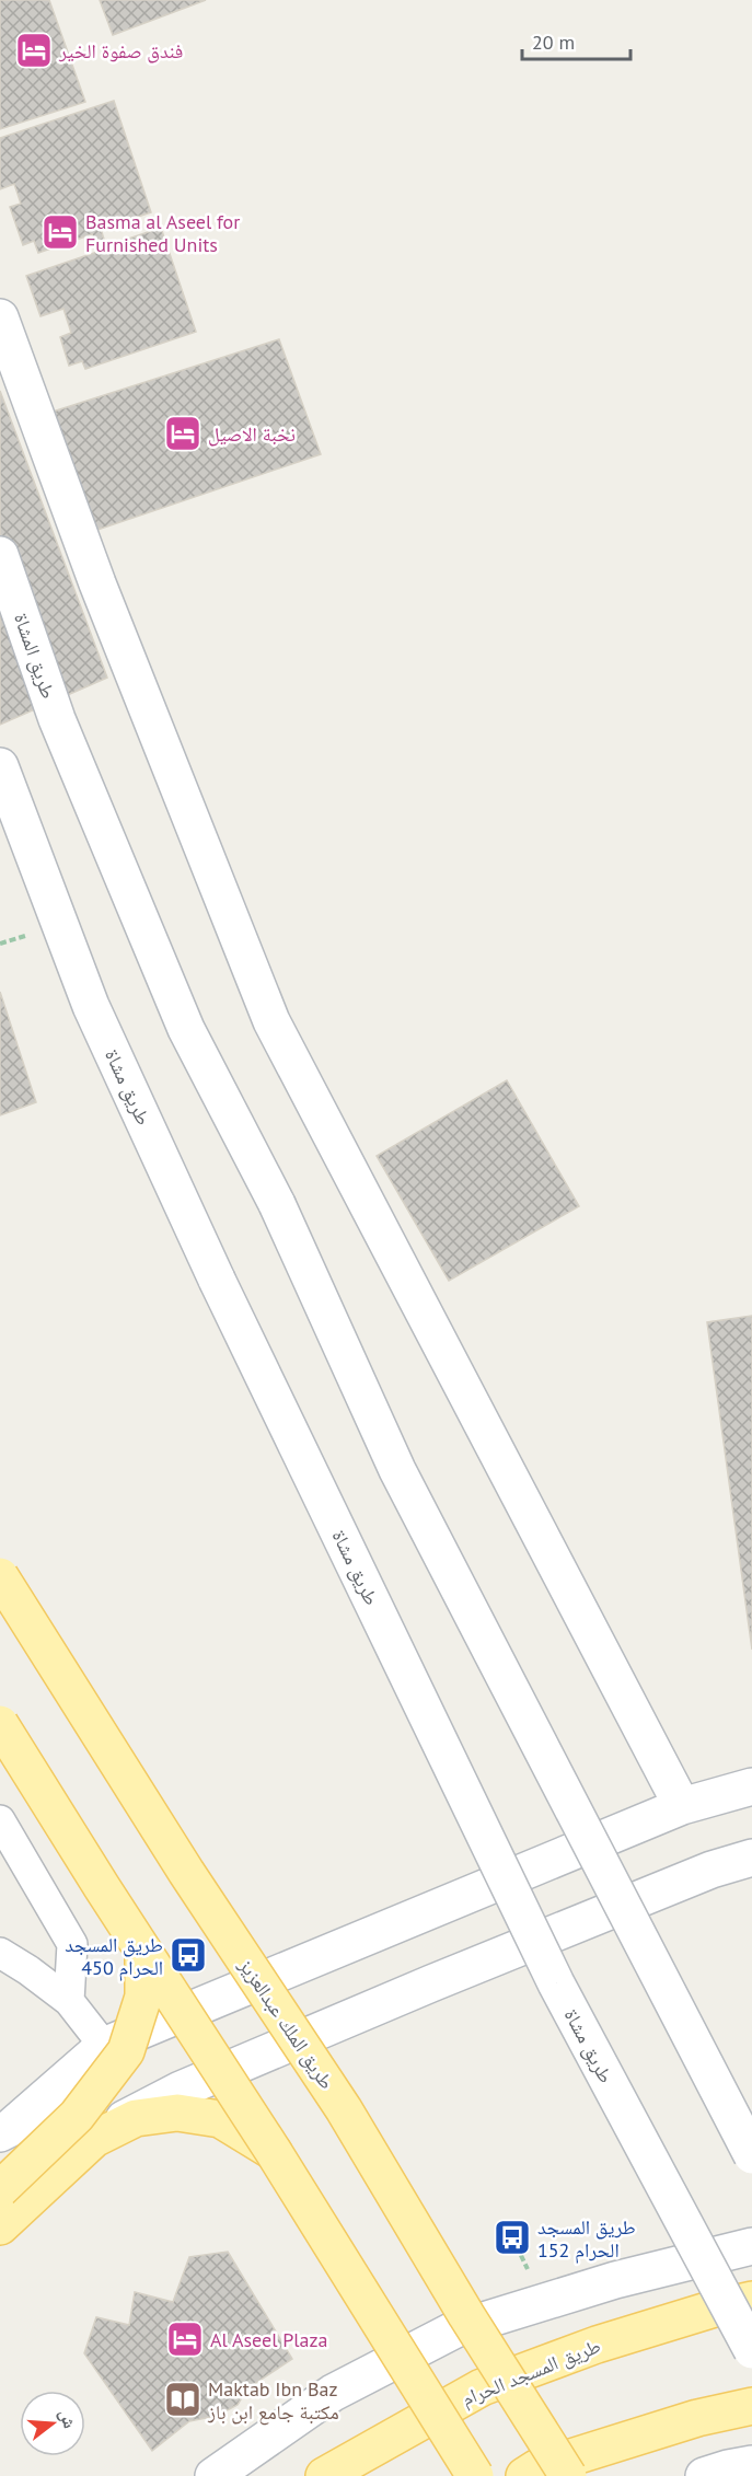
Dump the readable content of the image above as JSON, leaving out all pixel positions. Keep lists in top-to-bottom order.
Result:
{
  "streets": {
    "main road": ["طريق الملك عبدالعزيز", "طريق المسجد الحرام"],
    "street": ["طريق المشاة", "طريق مشاة"]
  },
  "places": {
    "hotel": [
      "فندق صفوة الخير",
      "Basma al Aseel for Furnished Units",
      "نخبة الاصيل",
      "Al Aseel Plaza"
    ],
    "bus stop": ["طريق المسجد الحرام 450", "طريق المسجد الحرام 152"],
    "library": ["Maktab Ibn Baz مكتبة جامع ابن باز"]
  },
  "scale_bar": "20 m",
  "north": "right"
}
